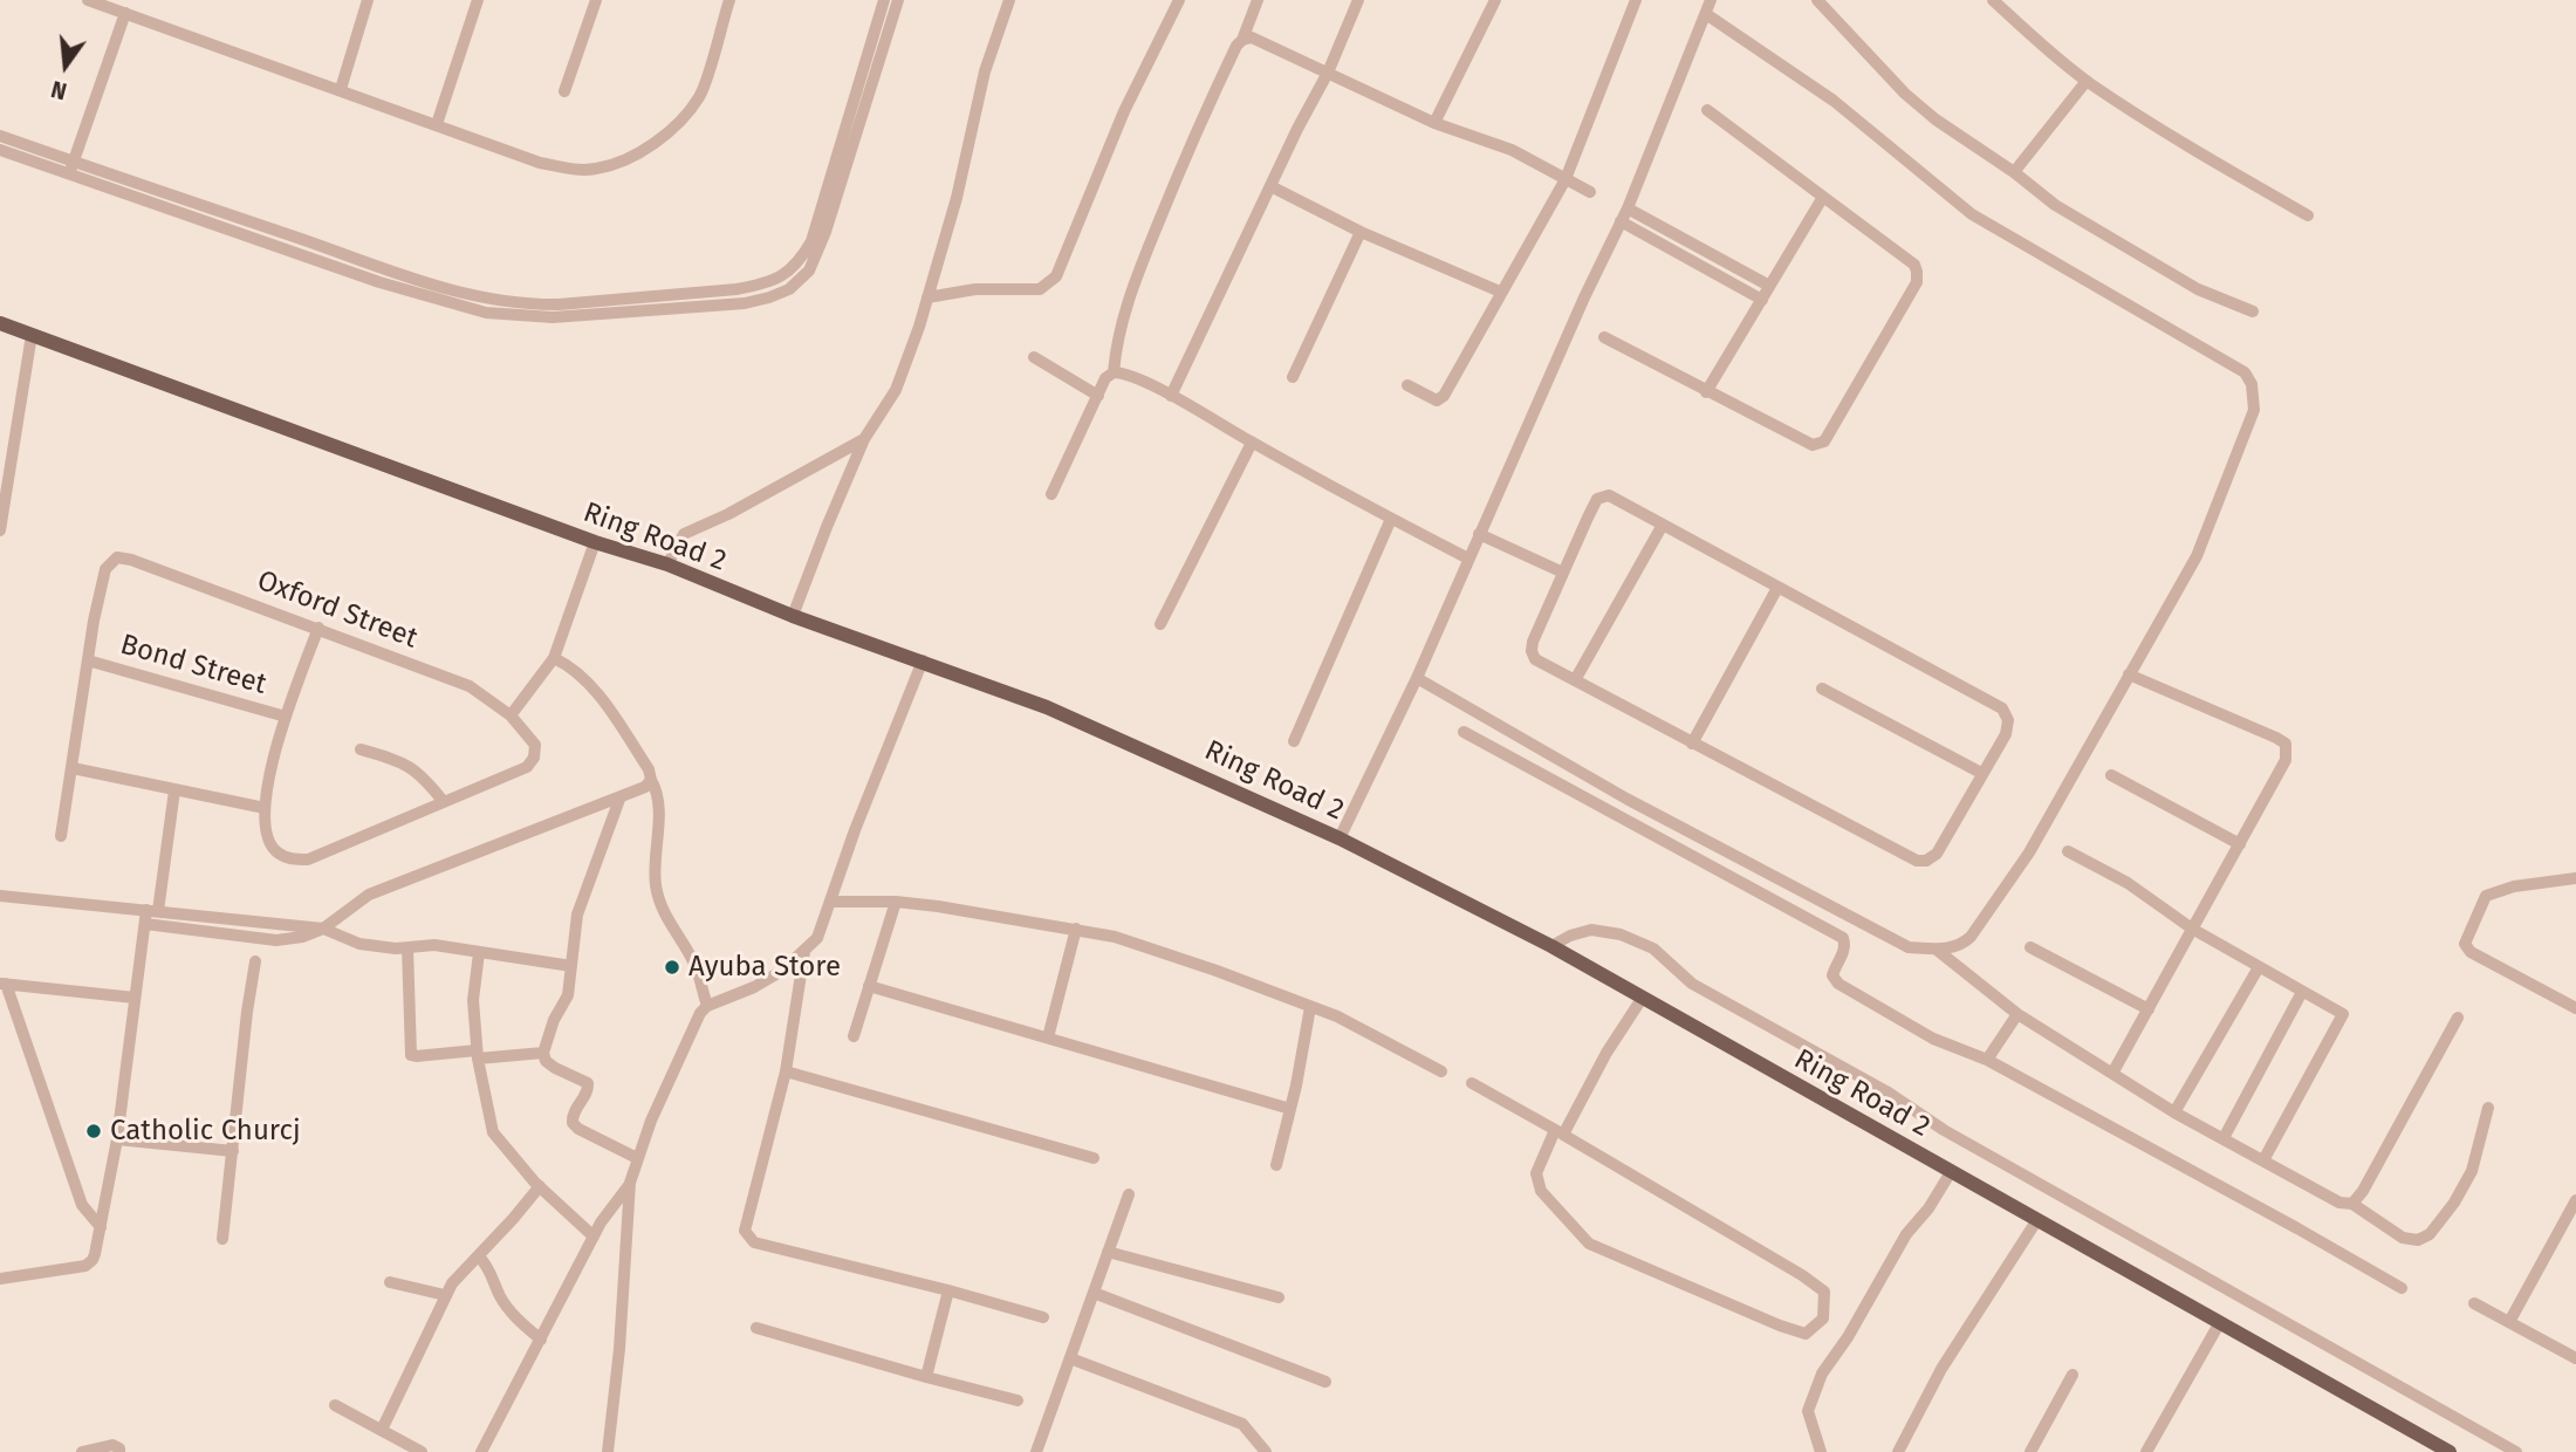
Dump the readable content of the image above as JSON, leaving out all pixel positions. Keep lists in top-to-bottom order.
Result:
{
  "streets": {
    "main road": ["Ring Road 2"],
    "street": ["Oxford Street", "Bond Street"]
  },
  "crossings": [
    ["Oxford Street", "Bond Street"]
  ],
  "places": ["Ayuba Store", "Catholic Churcj"],
  "north": "bottom"
}
